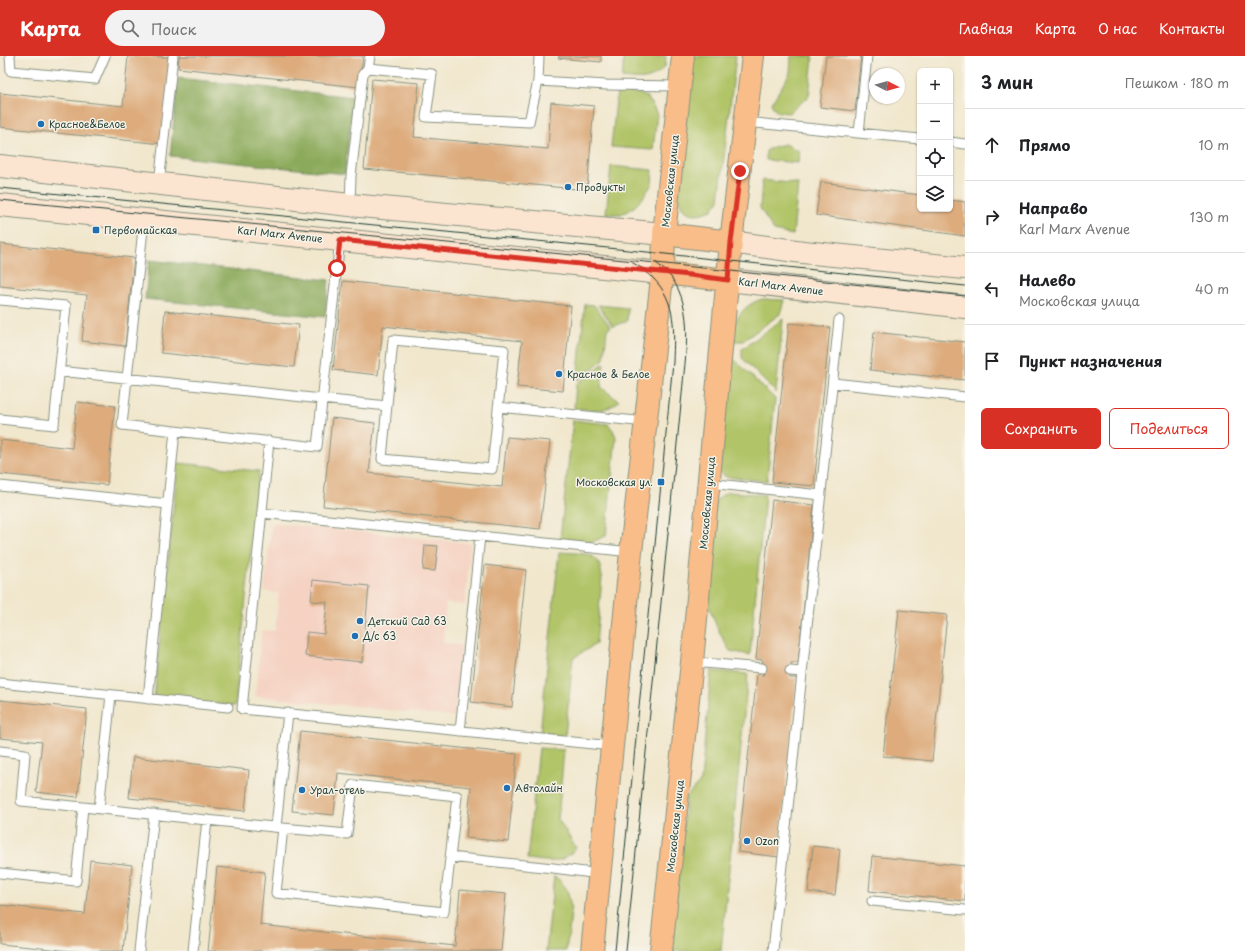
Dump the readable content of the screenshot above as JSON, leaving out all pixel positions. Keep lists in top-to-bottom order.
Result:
{
  "streets": {
    "main road": ["Московская улица", "Karl Marx Avenue"]
  },
  "crossings": [
    ["Московская улица", "Karl Marx Avenue"]
  ],
  "places": {
    "other": [
      "Красное&Белое",
      "Продукты",
      "Красное & Белое",
      "Детский Сад 63",
      "Д/с 63",
      "Автолайн",
      "Урал-отель",
      "Ozon"
    ],
    "transit": ["Первомайская", "Московская ул."]
  },
  "north": "right",
  "page": {
    "header": "Карта",
    "search": "Поиск",
    "nav": [
      "Главная",
      "Карта",
      "О нас",
      "Контакты"
    ],
    "heading": ["3 мин", "Пешком · 180 m"],
    "map_buttons": ["+", "−"],
    "list": [
      ["Прямо", "10 m"],
      ["Направо", "Karl Marx Avenue", "130 m"],
      ["Налево", "Московская улица", "40 m"],
      "Пункт назначения"
    ],
    "buttons": ["Сохранить", "Поделиться"]
  }
}
